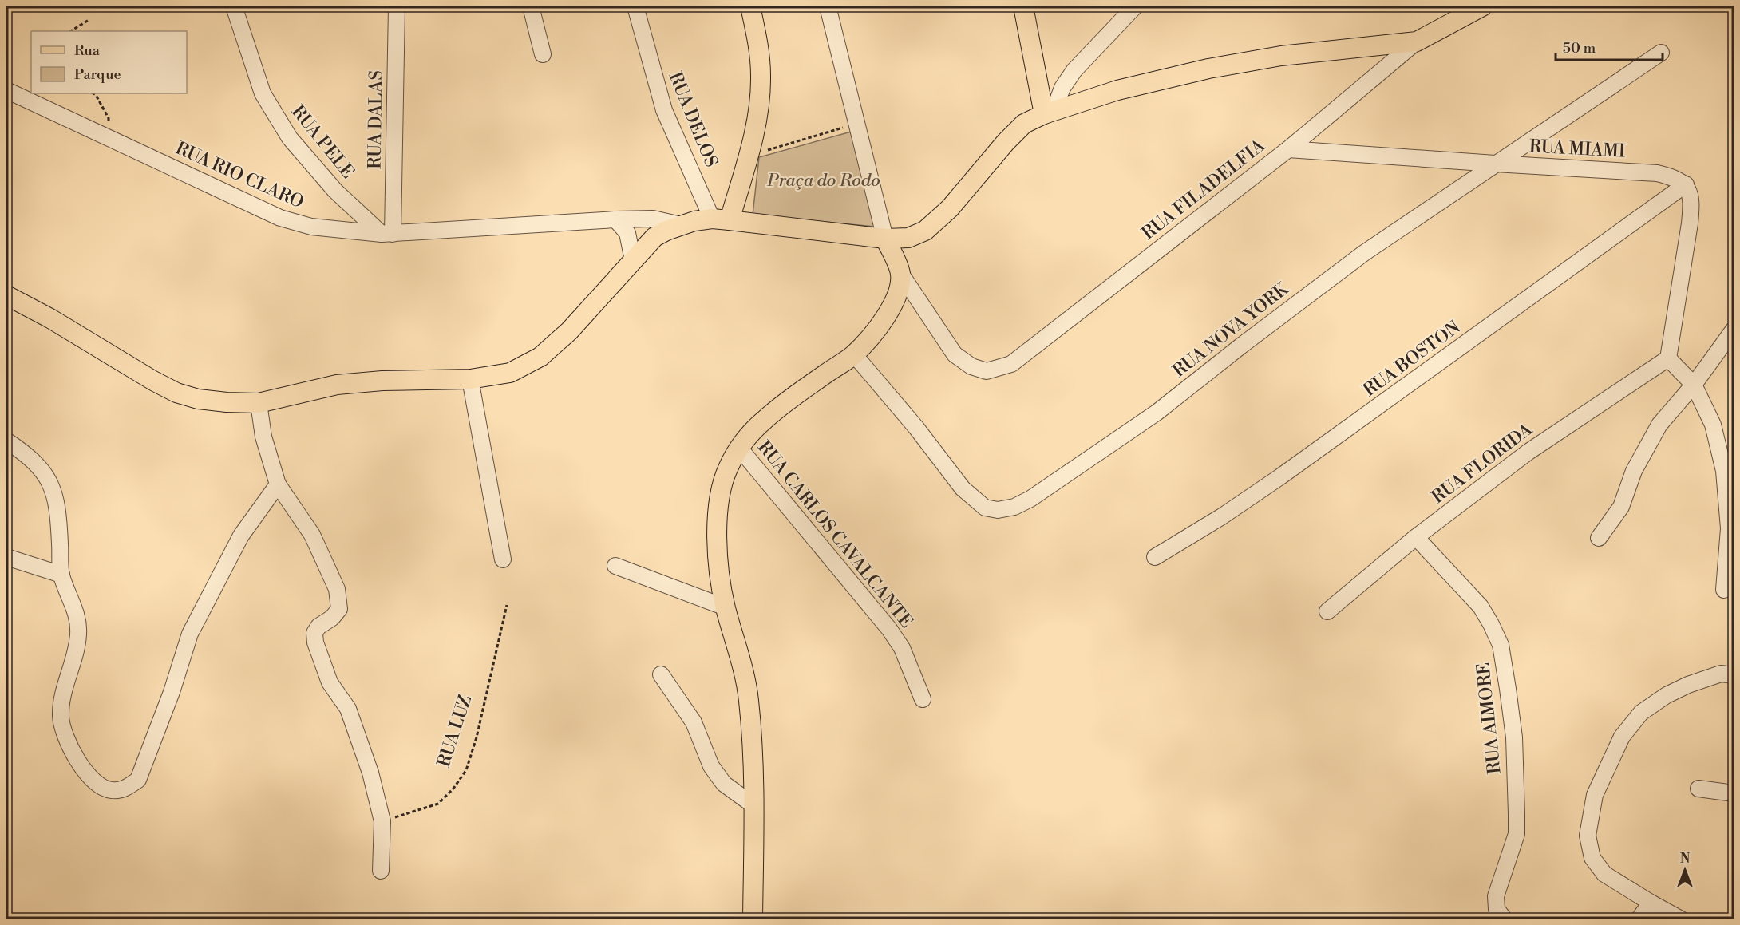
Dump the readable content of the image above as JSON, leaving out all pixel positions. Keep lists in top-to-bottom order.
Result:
{
  "streets": {
    "street": [
      "RUA DALAS",
      "RUA DELOS",
      "RUA PELE",
      "RUA MIAMI",
      "RUA RIO CLARO",
      "RUA FILADELFIA",
      "RUA NOVA YORK",
      "RUA BOSTON",
      "RUA FLORIDA",
      "RUA CARLOS CAVALCANTE",
      "RUA AIMORE"
    ],
    "path": ["RUA LUZ"]
  },
  "crossings": [
    ["RUA DALAS", "RUA PELE"],
    ["RUA DALAS", "RUA RIO CLARO"],
    ["RUA PELE", "RUA RIO CLARO"],
    ["RUA MIAMI", "RUA FILADELFIA"],
    ["RUA MIAMI", "RUA NOVA YORK"],
    ["RUA MIAMI", "RUA BOSTON"],
    ["RUA FLORIDA", "RUA AIMORE"]
  ],
  "parks": ["Praça do Rodo"],
  "legend": ["Rua", "Parque"],
  "scale_bar": "50 m",
  "north": "top"
}
